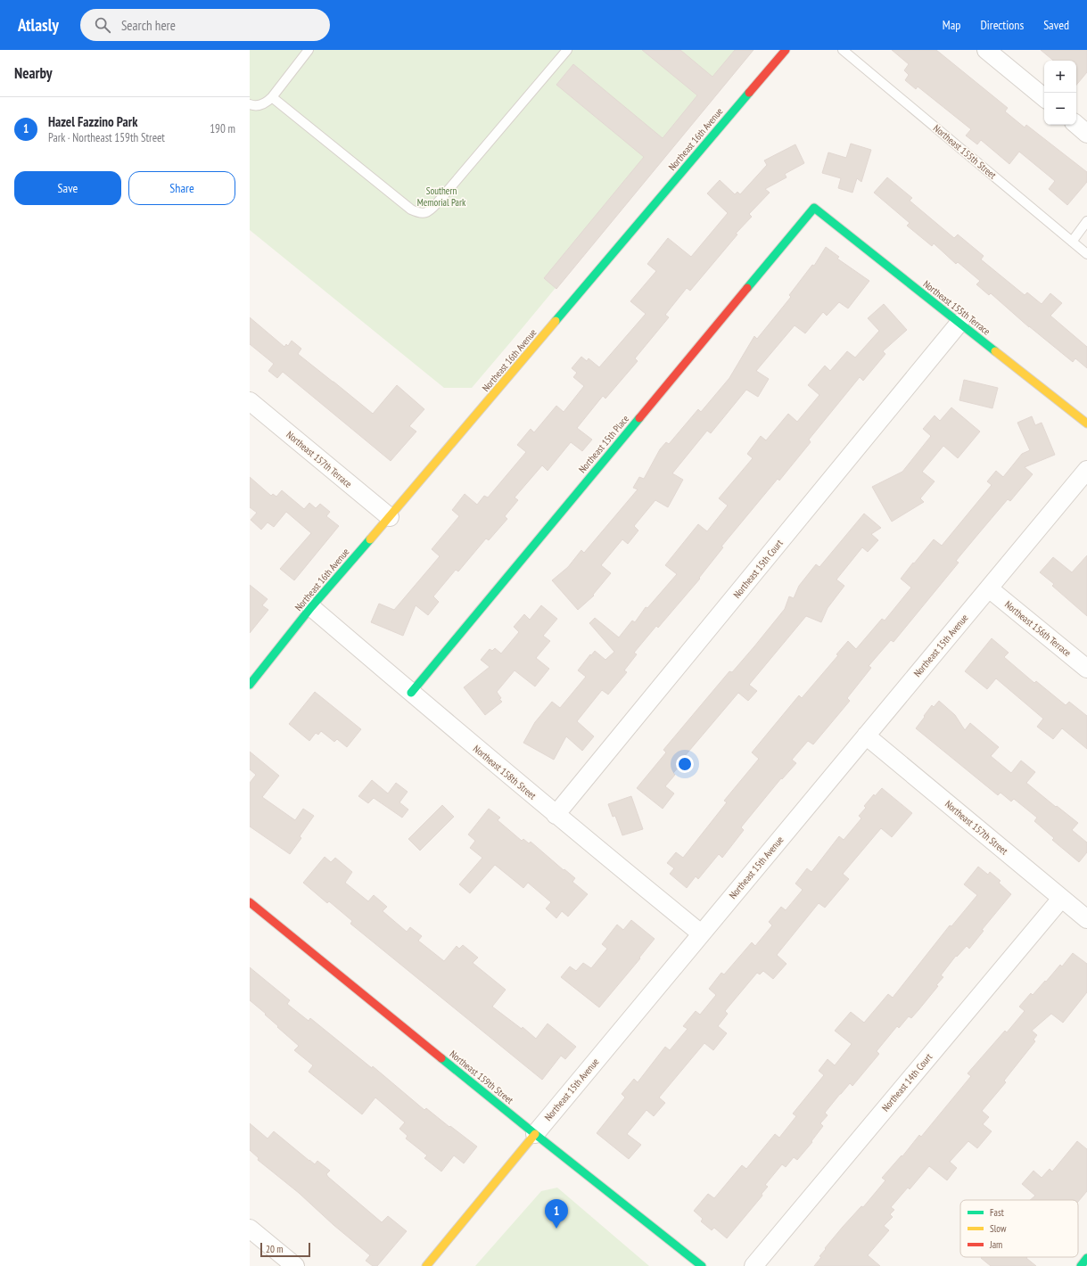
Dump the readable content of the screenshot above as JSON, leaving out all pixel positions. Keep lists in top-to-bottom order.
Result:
{
  "streets": {
    "street": [
      "Northeast 16th Avenue",
      "Northeast 155th Terrace",
      "Northeast 15th Place",
      "Northeast 157th Terrace",
      "Northeast 15th Court",
      "Northeast 156th Terrace",
      "Northeast 15th Avenue",
      "Northeast 158th Street",
      "Northeast 157th Street",
      "Northeast 159th Street",
      "Northeast 14th Court"
    ],
    "lane": ["Northeast 155th Street"]
  },
  "crossings": [
    ["Northeast 16th Avenue", "Northeast 157th Terrace"],
    ["Northeast 16th Avenue", "Northeast 158th Street"],
    ["Northeast 155th Terrace", "Northeast 15th Place"],
    ["Northeast 155th Terrace", "Northeast 15th Court"],
    ["Northeast 15th Place", "Northeast 158th Street"],
    ["Northeast 15th Court", "Northeast 158th Street"],
    ["Northeast 156th Terrace", "Northeast 15th Avenue"],
    ["Northeast 15th Avenue", "Northeast 158th Street"],
    ["Northeast 15th Avenue", "Northeast 157th Street"],
    ["Northeast 15th Avenue", "Northeast 159th Street"],
    ["Northeast 157th Street", "Northeast 14th Court"]
  ],
  "parks": ["Southern Memorial Park"],
  "legend": ["Fast", "Slow", "Jam"],
  "scale_bar": "20 m",
  "page": {
    "header": "Atlasly",
    "search": "Search here",
    "nav": ["Map", "Directions", "Saved"],
    "heading": "Nearby",
    "map_buttons": ["+", "−"],
    "list": [
      {
        "mark": "1",
        "name": "Hazel Fazzino Park",
        "note": "Park · Northeast 159th Street",
        "value": "190 m"
      }
    ],
    "buttons": ["Save", "Share"],
    "pins": "1",
    "scale": "20 m"
  }
}
